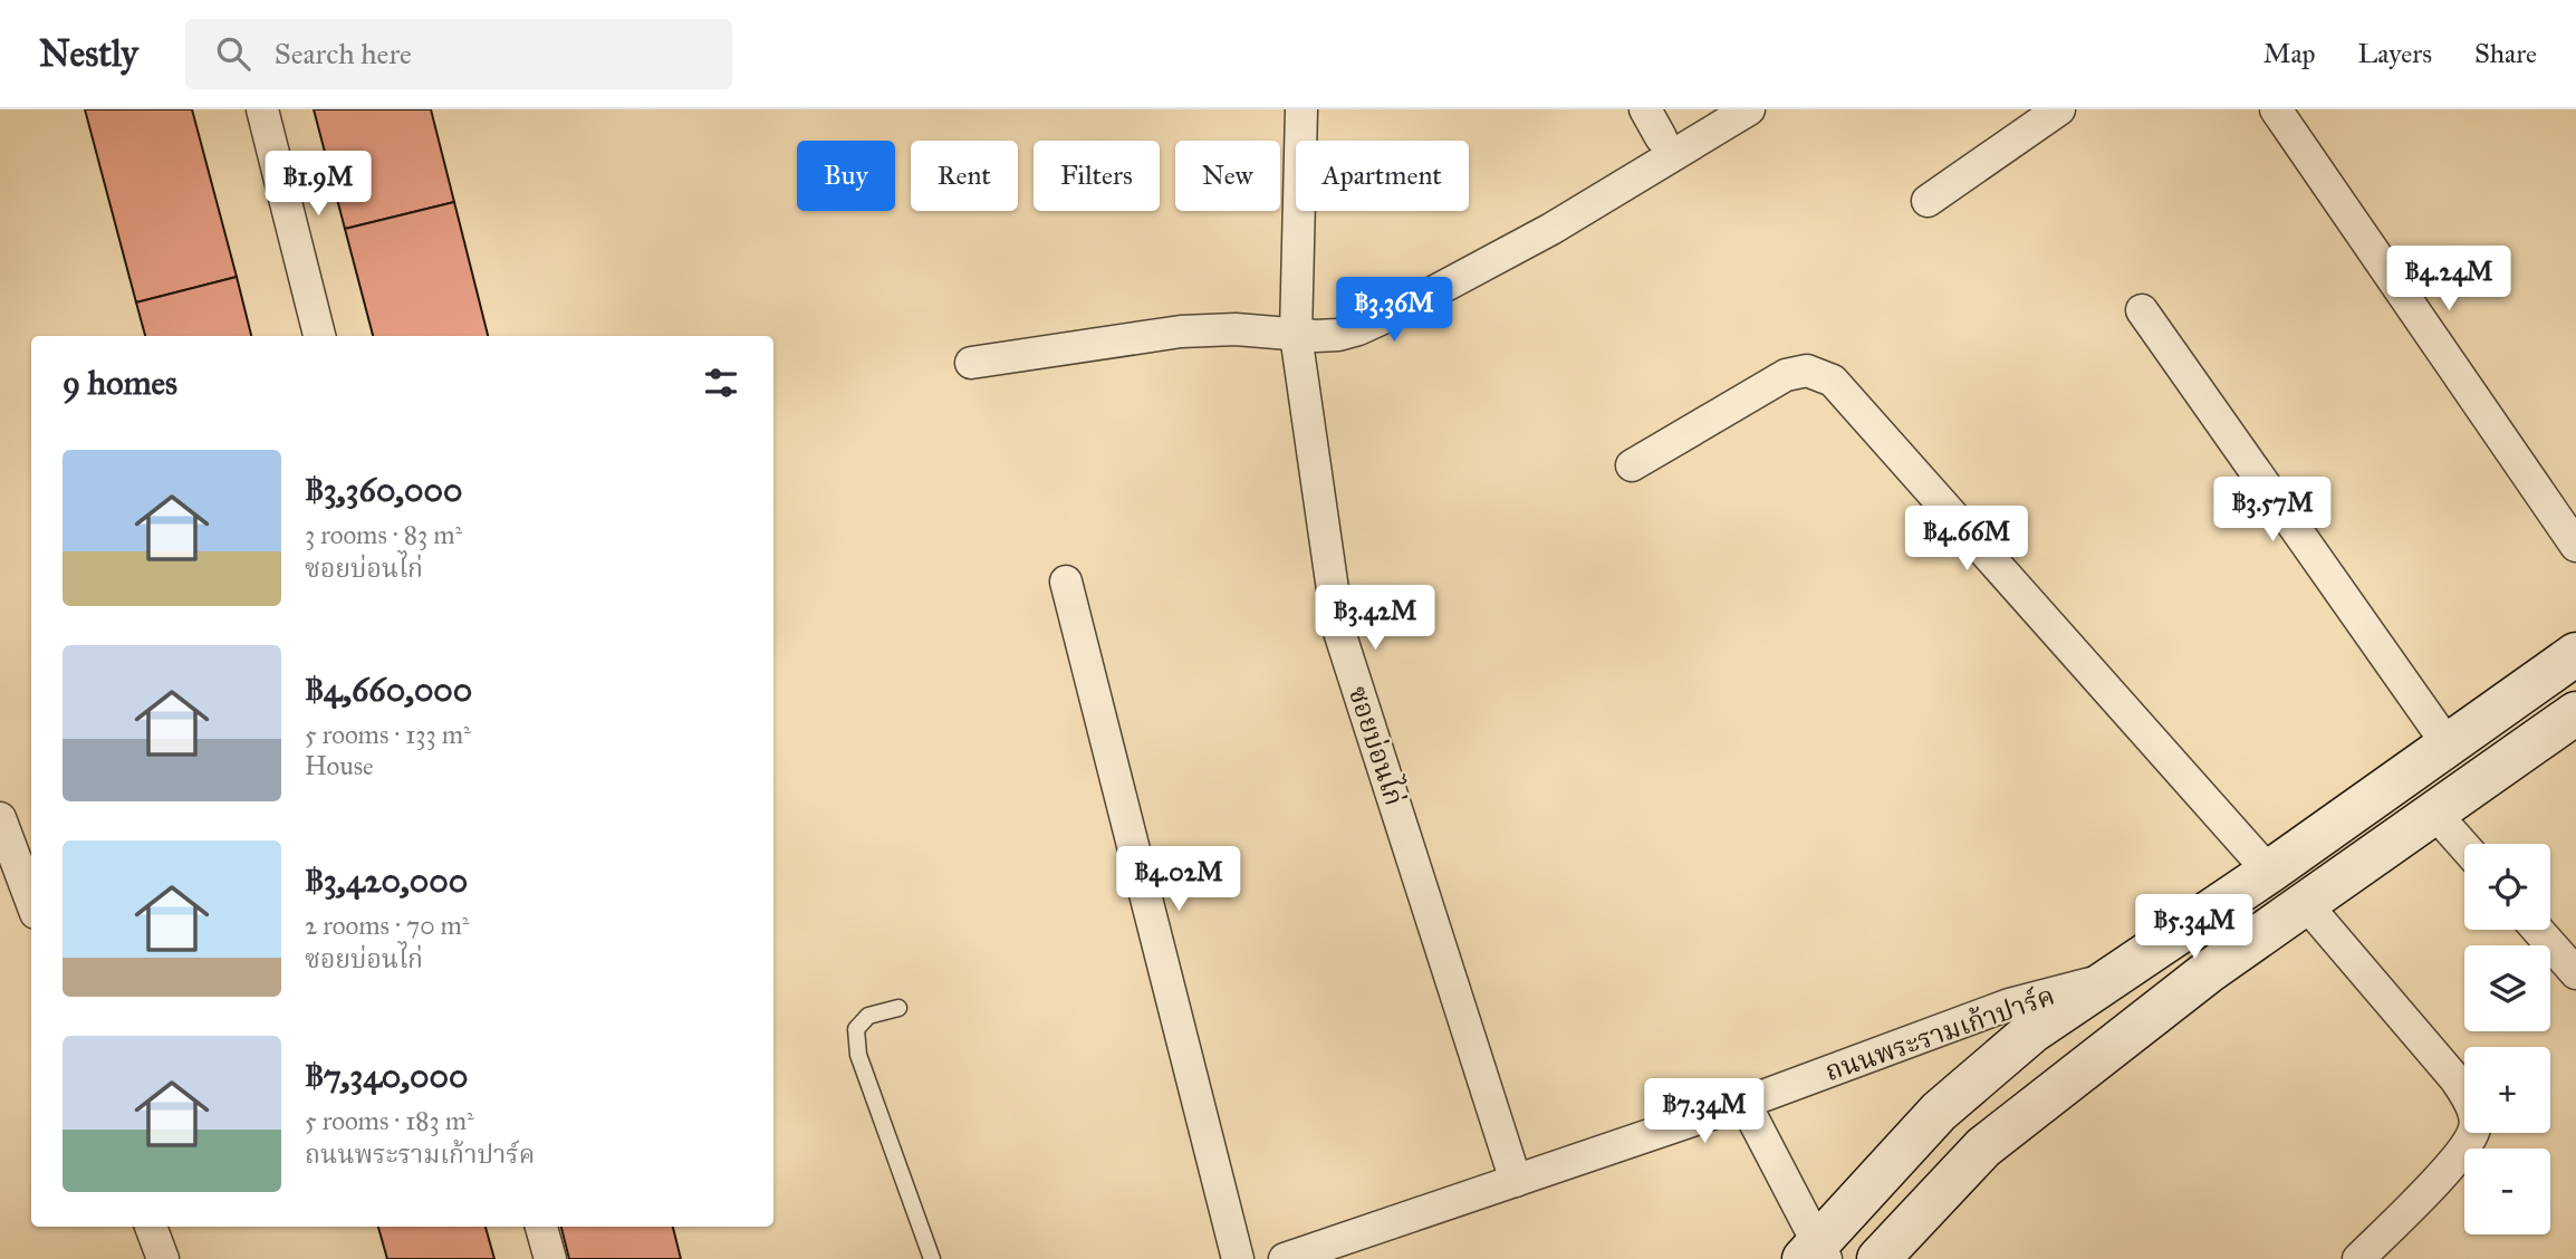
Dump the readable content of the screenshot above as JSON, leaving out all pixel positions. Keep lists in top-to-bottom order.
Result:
{
  "streets": {
    "street": ["ซอยบ่อนไก่", "ถนนพระรามเก้าปาร์ค"]
  },
  "crossings": [
    ["ซอยบ่อนไก่", "ถนนพระรามเก้าปาร์ค"]
  ],
  "page": {
    "header": "Nestly",
    "search": "Search here",
    "nav": ["Map", "Layers", "Share"],
    "chip": [
      "Buy",
      "Rent",
      "Filters",
      "New",
      "Apartment"
    ],
    "price": [
      "฿1.9M",
      "฿4.24M",
      "฿3.36M",
      "฿3.57M",
      "฿4.66M",
      "฿3.42M",
      "฿4.02M",
      "฿5.34M",
      "฿7.34M"
    ],
    "heading": "9 homes",
    "list": [
      {
        "name": "฿3,360,000",
        "note": "3 rooms · 83 m² · ซอยบ่อนไก่"
      },
      {
        "name": "฿4,660,000",
        "note": "5 rooms · 133 m² · House"
      },
      {
        "name": "฿3,420,000",
        "note": "2 rooms · 70 m² · ซอยบ่อนไก่"
      },
      {
        "name": "฿7,340,000",
        "note": "5 rooms · 183 m² · ถนนพระรามเก้าปาร์ค"
      }
    ],
    "map_buttons": ["+", "−"]
  }
}
